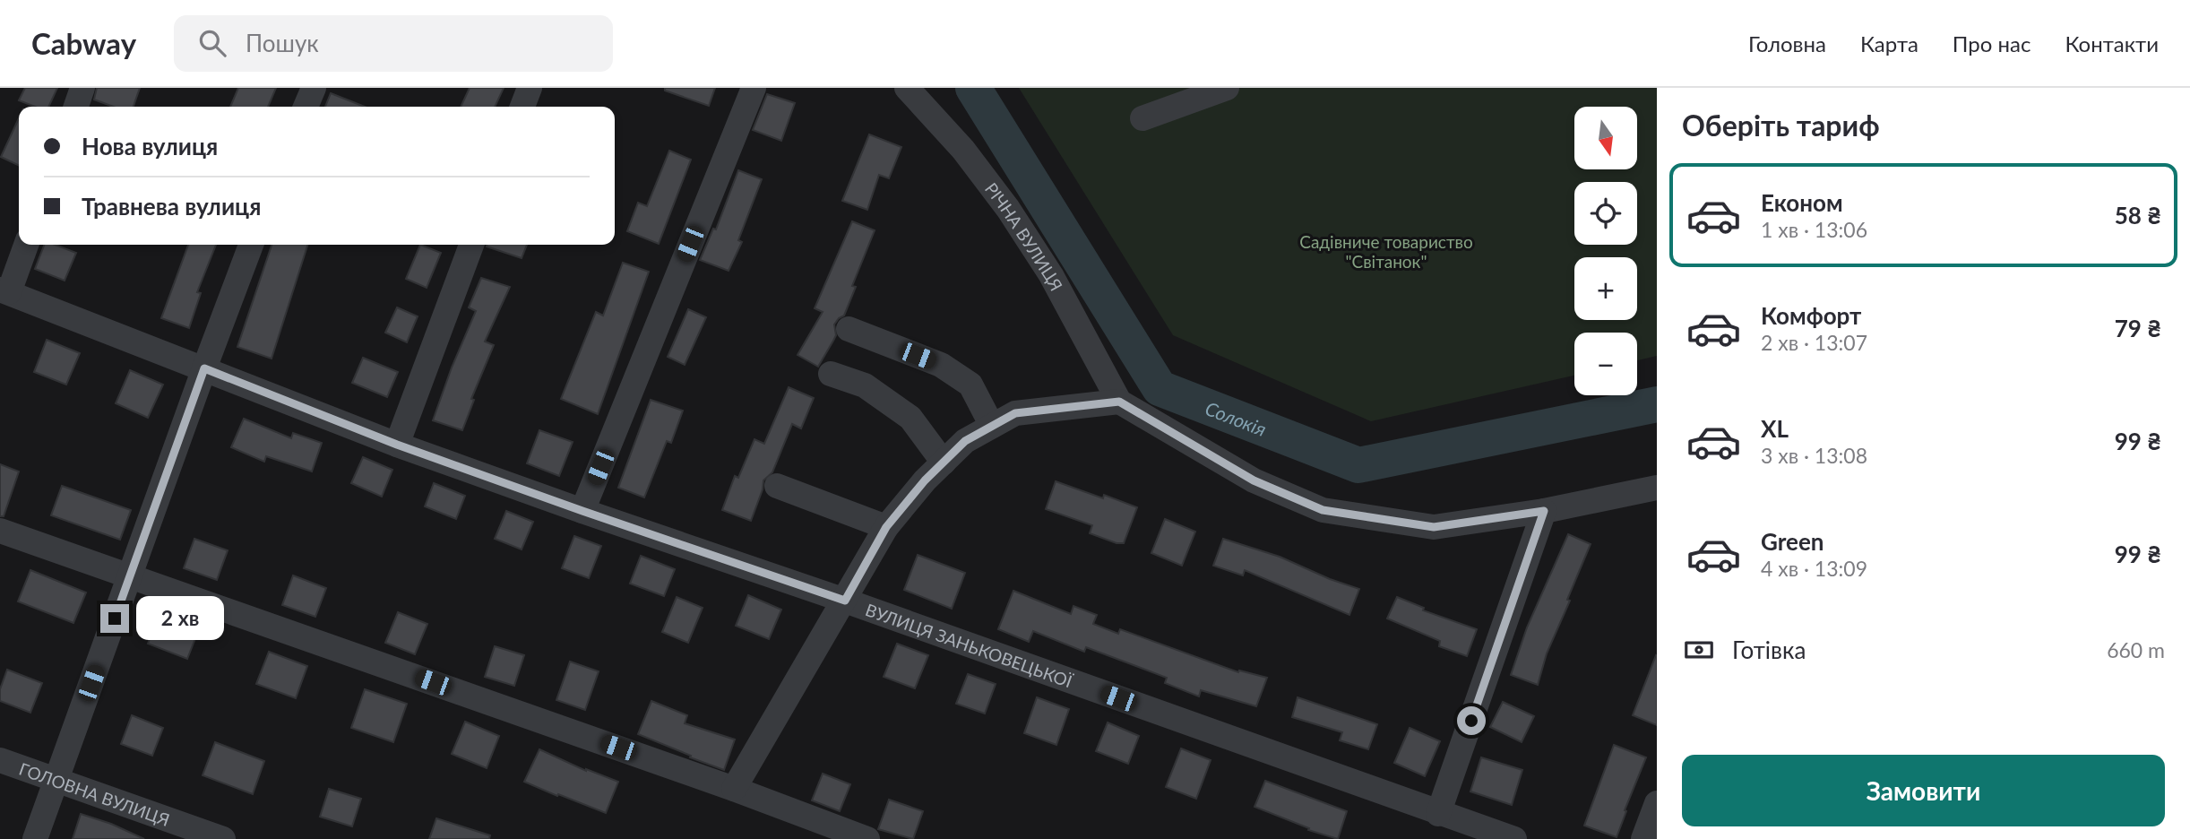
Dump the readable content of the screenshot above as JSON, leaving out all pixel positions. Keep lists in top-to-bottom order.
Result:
{
  "streets": {
    "street": ["РІЧНА ВУЛИЦЯ", "ВУЛИЦЯ ЗАНЬКОВЕЦЬКОЇ", "ГОЛОВНА ВУЛИЦЯ"]
  },
  "water": ["Солокія"],
  "parks": ["Садівниче товариство \"Світанок\""],
  "north": "bottom",
  "page": {
    "header": "Cabway",
    "search": "Пошук",
    "nav": [
      "Головна",
      "Карта",
      "Про нас",
      "Контакти"
    ],
    "heading": "Оберіть тариф",
    "map_buttons": ["+", "−"],
    "banner": ["Нова вулиця", "Травнева вулиця"],
    "list": [
      {
        "name": "Економ",
        "note": "1 хв · 13:06",
        "value": "58 ₴"
      },
      {
        "name": "Комфорт",
        "note": "2 хв · 13:07",
        "value": "79 ₴"
      },
      {
        "name": "XL",
        "note": "3 хв · 13:08",
        "value": "99 ₴"
      },
      {
        "name": "Green",
        "note": "4 хв · 13:09",
        "value": "99 ₴"
      }
    ],
    "bubble": "2 хв",
    "pay": ["Готівка", "660 m"],
    "buttons": "Замовити"
  }
}
